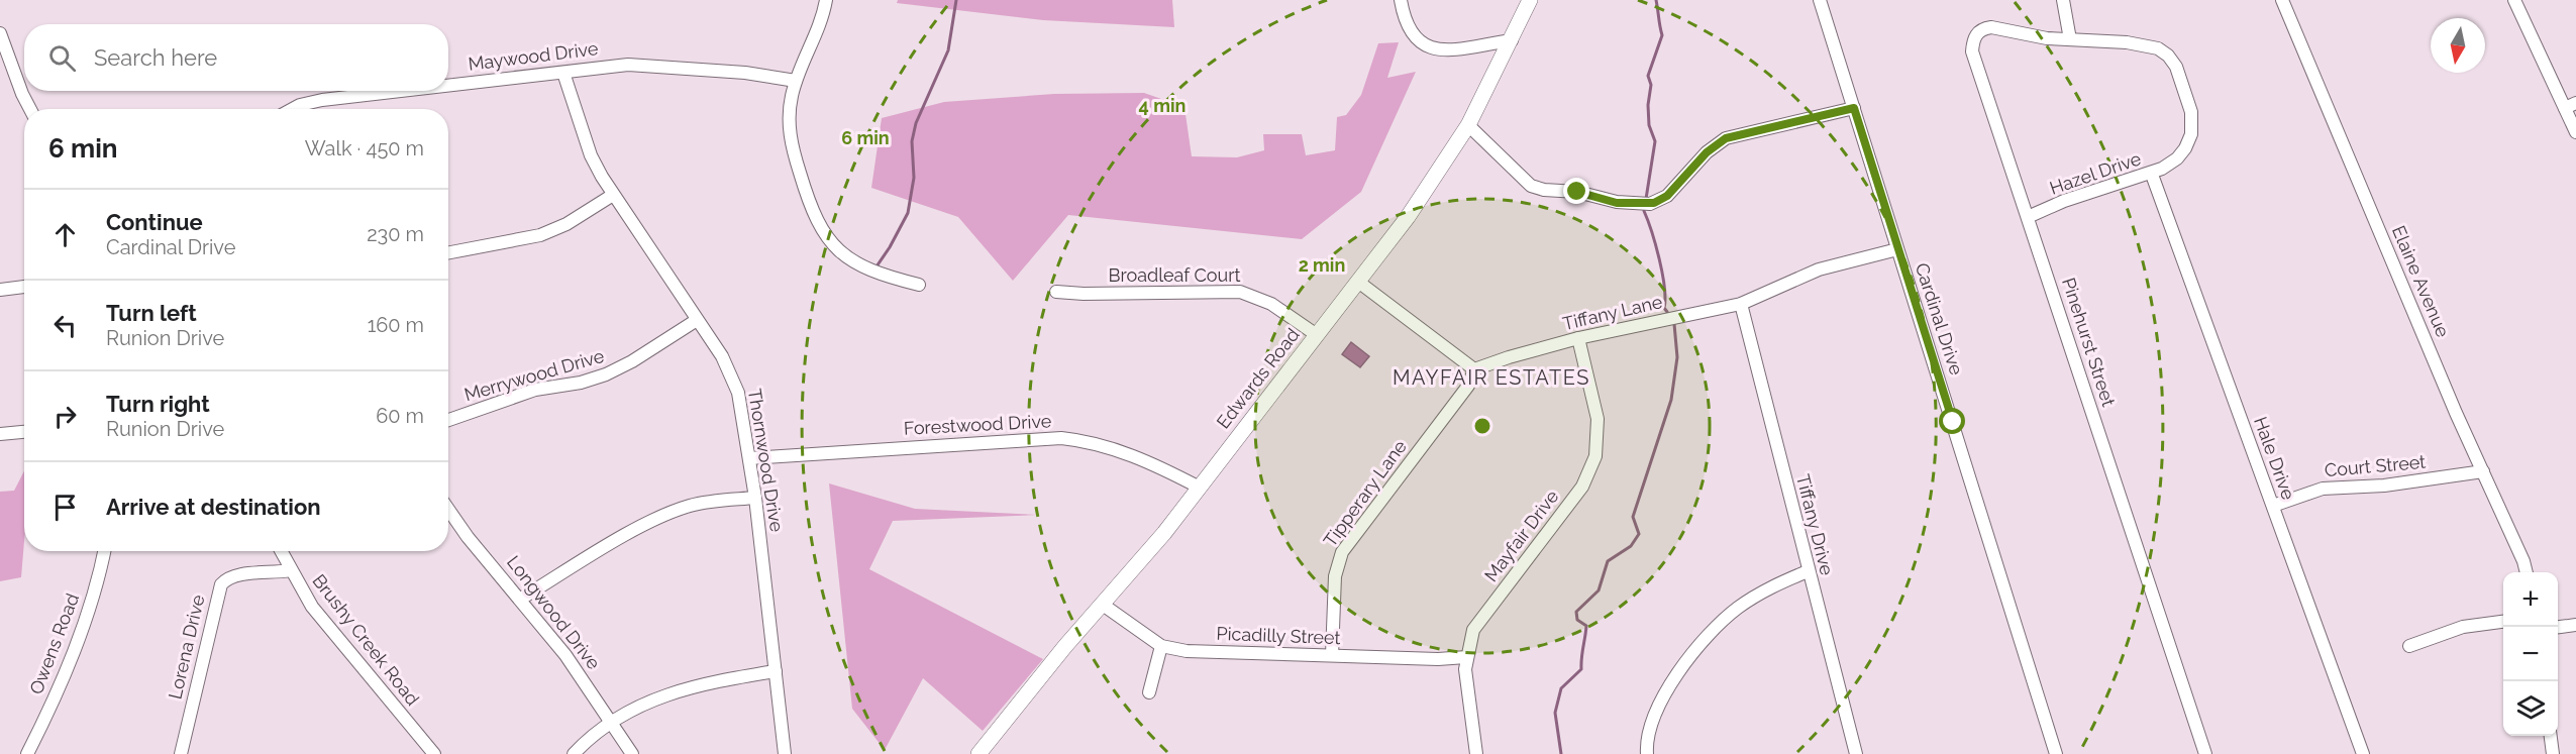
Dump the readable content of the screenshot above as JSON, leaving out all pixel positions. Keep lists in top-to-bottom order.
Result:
{
  "streets": {
    "main road": ["Edwards Road"],
    "street": [
      "Maywood Drive",
      "Hazel Drive",
      "Broadleaf Court",
      "Elaine Avenue",
      "Tiffany Lane",
      "Cardinal Drive",
      "Pinehurst Street",
      "Merrywood Drive",
      "Forestwood Drive",
      "Hale Drive",
      "Thornwood Drive",
      "Court Street",
      "Tipperary Lane",
      "Tiffany Drive",
      "Mayfair Drive",
      "Longwood Drive",
      "Picadilly Street",
      "Brushy Creek Road",
      "Owens Road",
      "Lorena Drive"
    ]
  },
  "crossings": [
    ["Maywood Drive", "Thornwood Drive"],
    ["Hazel Drive", "Pinehurst Street"],
    ["Hazel Drive", "Hale Drive"],
    ["Broadleaf Court", "Edwards Road"],
    ["Elaine Avenue", "Court Street"],
    ["Tiffany Lane", "Cardinal Drive"],
    ["Tiffany Lane", "Tipperary Lane"],
    ["Tiffany Lane", "Tiffany Drive"],
    ["Tiffany Lane", "Mayfair Drive"],
    ["Merrywood Drive", "Thornwood Drive"],
    ["Edwards Road", "Forestwood Drive"],
    ["Edwards Road", "Picadilly Street"],
    ["Forestwood Drive", "Thornwood Drive"],
    ["Hale Drive", "Court Street"],
    ["Tipperary Lane", "Picadilly Street"],
    ["Mayfair Drive", "Picadilly Street"],
    ["Brushy Creek Road", "Lorena Drive"]
  ],
  "districts": ["MAYFAIR ESTATES"],
  "north": "bottom",
  "page": {
    "search": "Search here",
    "heading": ["6 min", "Walk · 450 m"],
    "list": [
      ["Continue", "Cardinal Drive", "230 m"],
      ["Turn left", "Runion Drive", "160 m"],
      ["Turn right", "Runion Drive", "60 m"],
      "Arrive at destination"
    ],
    "map_buttons": ["+", "−"]
  },
  "rings": ["4 min", "6 min", "2 min"]
}
